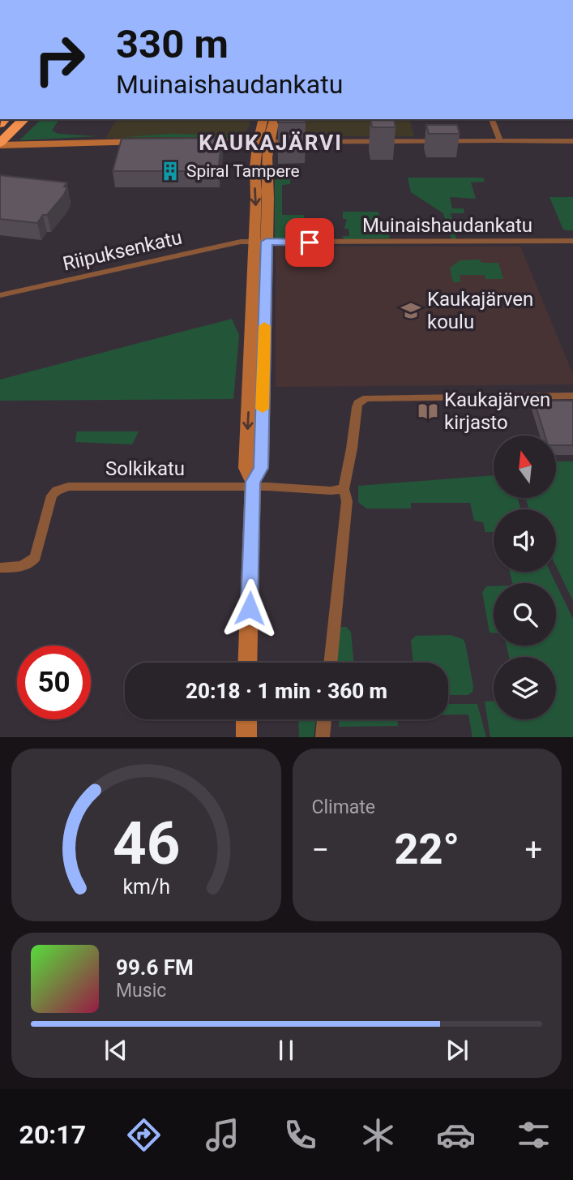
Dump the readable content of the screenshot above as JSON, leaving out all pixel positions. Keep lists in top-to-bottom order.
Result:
{
  "streets": {
    "street": ["Muinaishaudankatu", "Riipuksenkatu", "Solkikatu"]
  },
  "crossings": [
    ["Muinaishaudankatu", "Riipuksenkatu"]
  ],
  "districts": ["KAUKAJÄRVI"],
  "places": {
    "building": ["Spiral Tampere"],
    "school or university": ["Kaukajärven koulu"],
    "library": ["Kaukajärven kirjasto"]
  },
  "north": "top",
  "page": {
    "turn": ["330 m", "Muinaishaudankatu"],
    "limit": "50",
    "trip": "20:18 · 1 min · 360 m",
    "tile": "Climate",
    "heat": ["−", "22°", "+"],
    "song": ["99.6 FM", "Music"],
    "tabs": "20:17",
    "gauge": ["46", "km/h"]
  }
}
